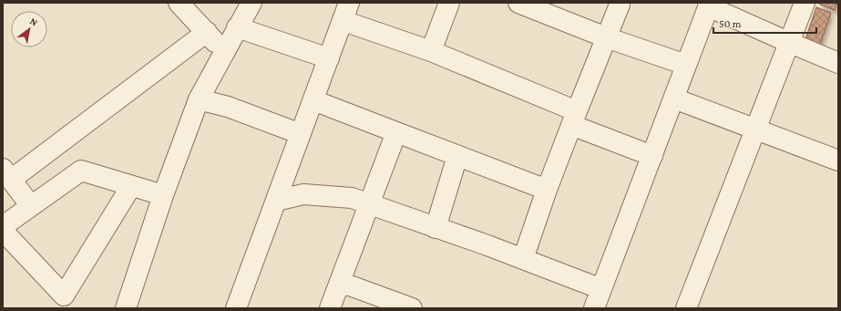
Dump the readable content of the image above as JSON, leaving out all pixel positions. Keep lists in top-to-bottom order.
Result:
{
  "scale_bar": "50 m",
  "north": "top right"
}
